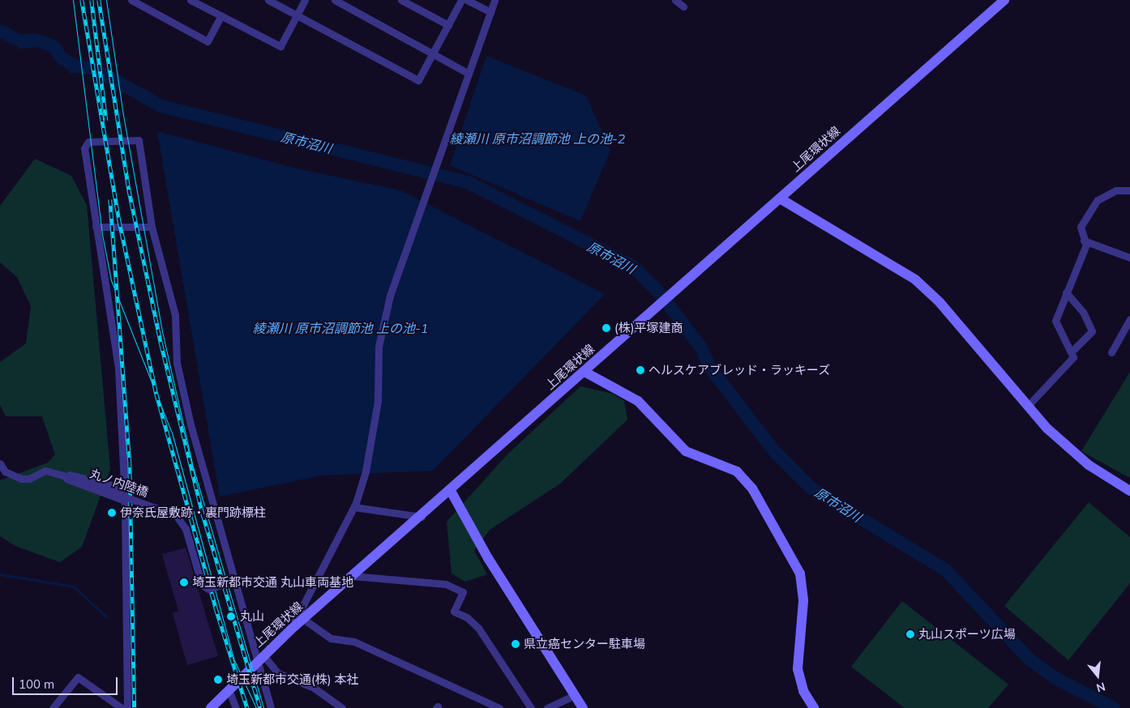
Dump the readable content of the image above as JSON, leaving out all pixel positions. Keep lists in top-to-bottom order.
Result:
{
  "streets": {
    "street": ["上尾環状線", "丸ノ内陸橋"]
  },
  "water": ["綾瀬川 原市沼調節池 上の池-2", "原市沼川", "綾瀬川 原市沼調節池 上の池-1"],
  "places": [
    "(株)平塚建商",
    "ヘルスケアブレッド・ラッキーズ",
    "伊奈氏屋敷跡・裏門跡標柱",
    "埼玉新都市交通 丸山車両基地",
    "丸山",
    "丸山スポーツ広場",
    "県立癌センター駐車場",
    "埼玉新都市交通(株) 本社"
  ],
  "scale_bar": "100 m",
  "north": "bottom"
}
